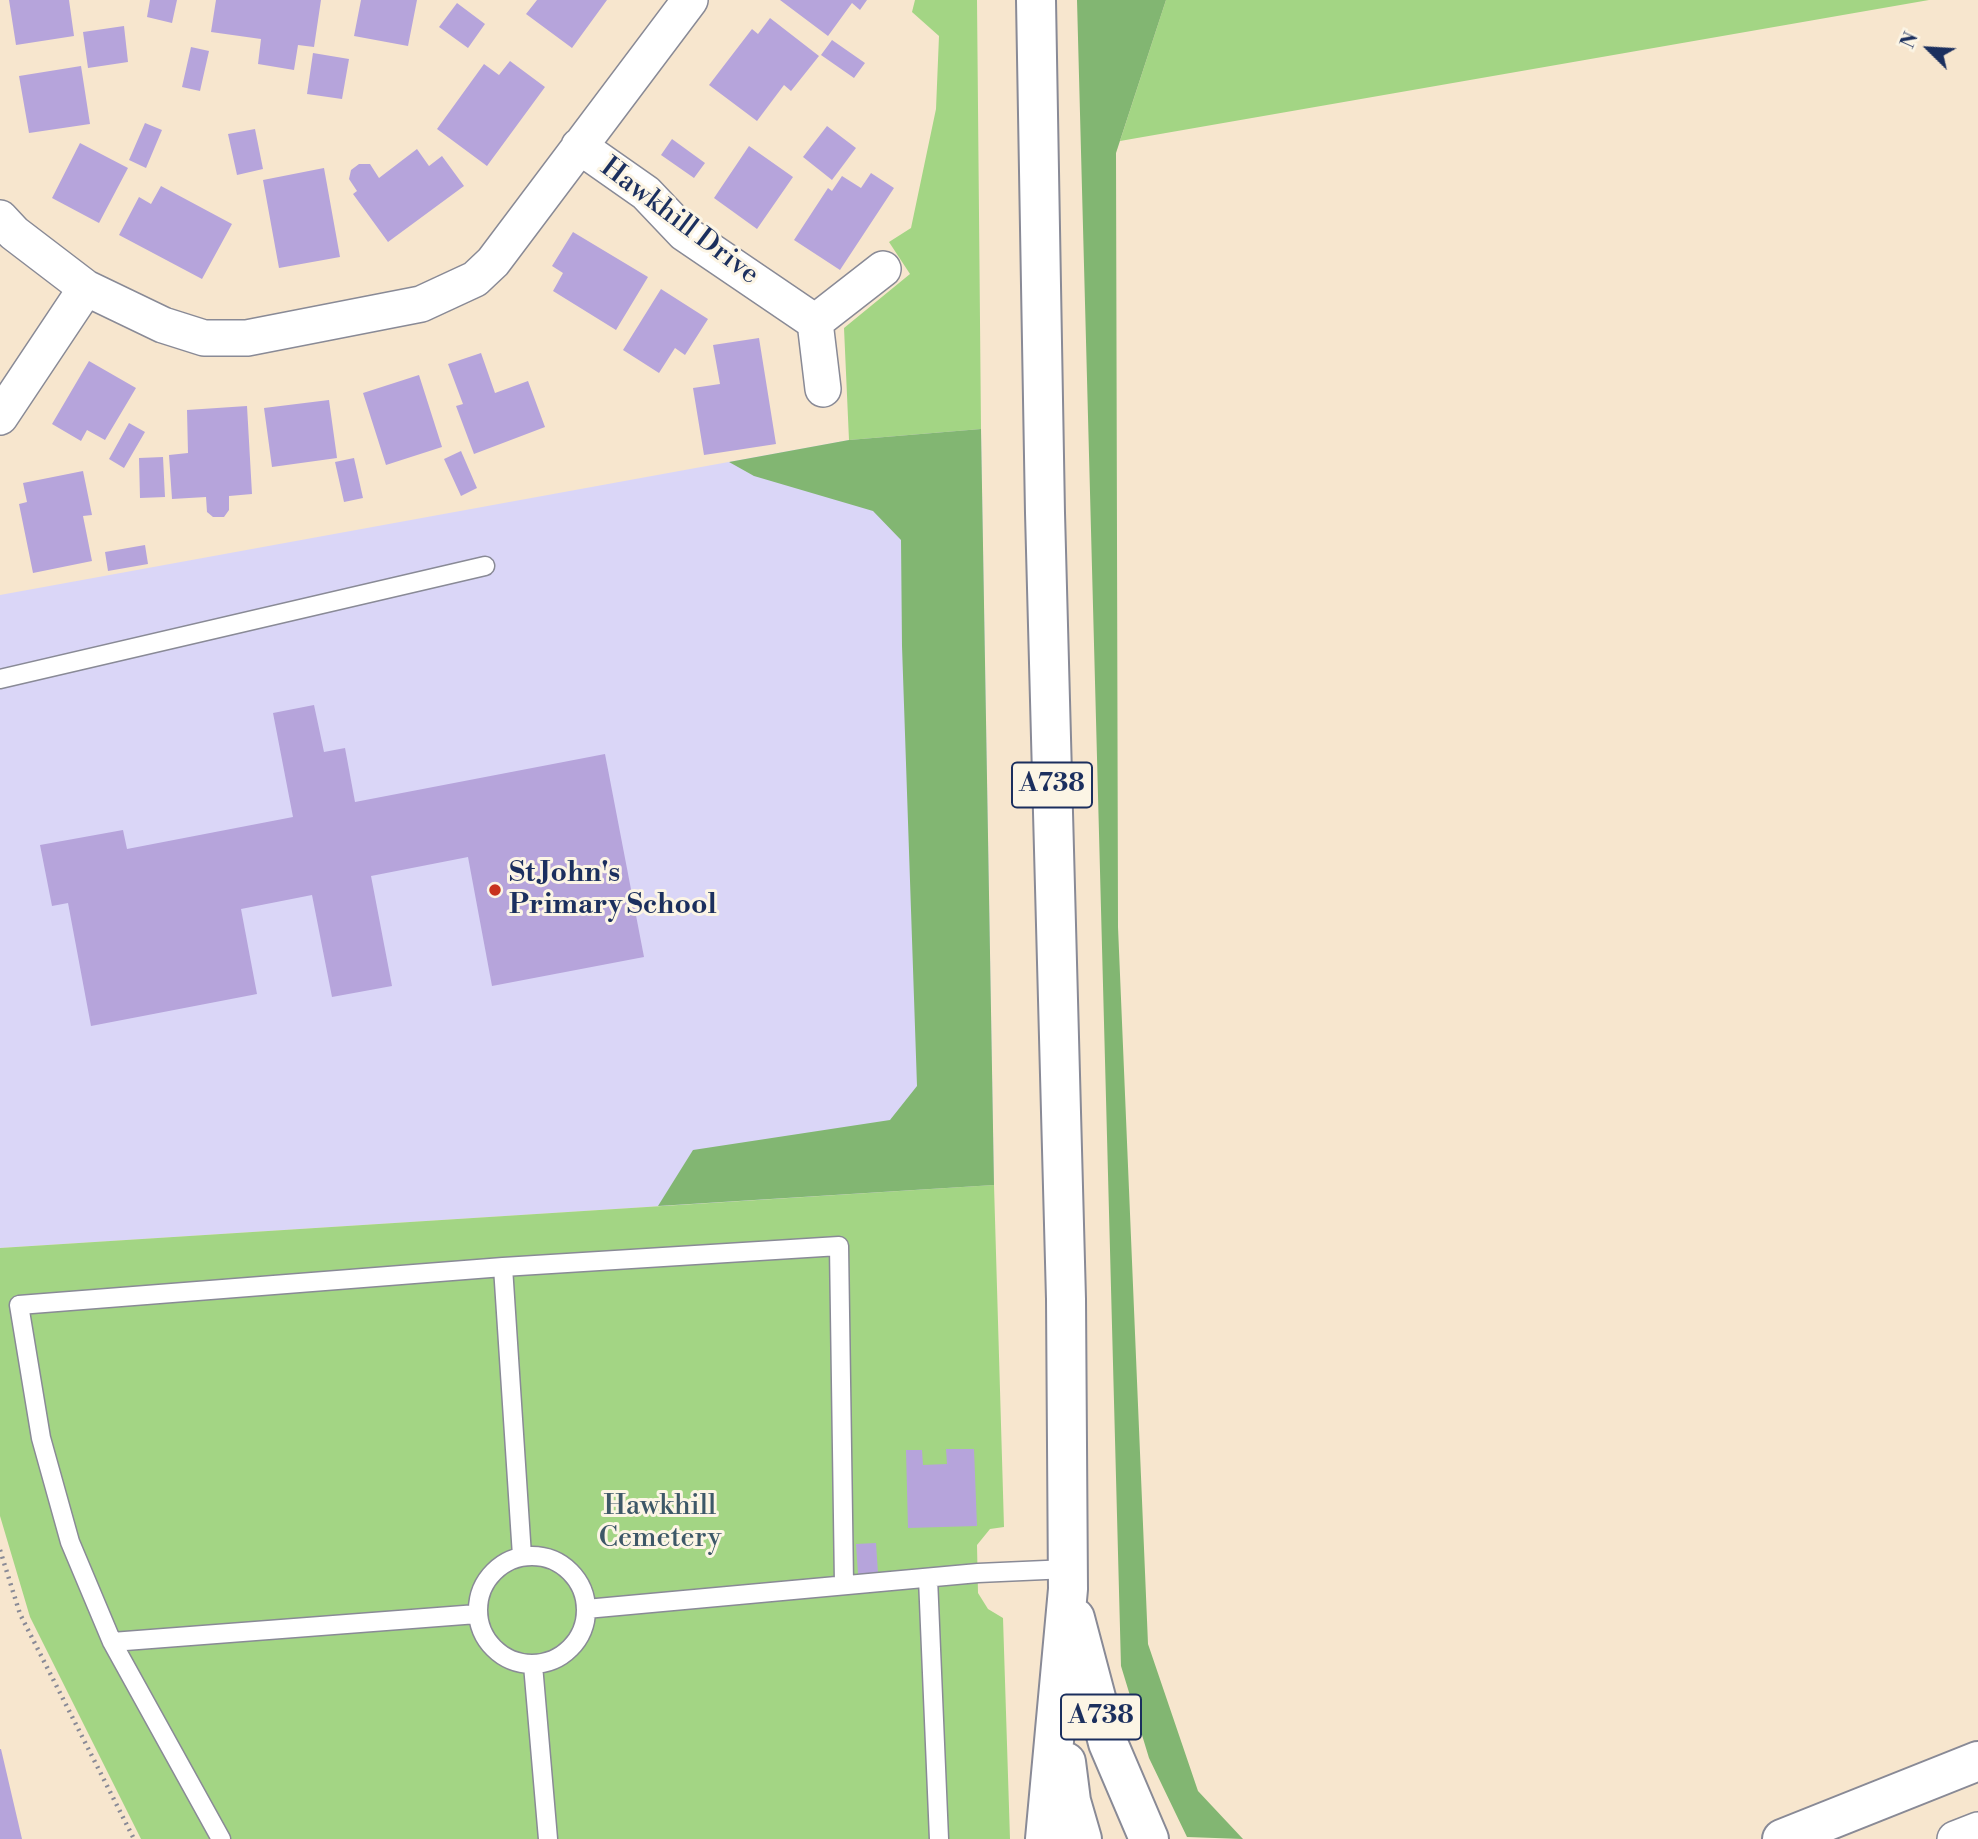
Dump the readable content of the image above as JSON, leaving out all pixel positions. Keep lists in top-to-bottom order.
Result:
{
  "streets": {
    "main road": ["A738"],
    "street": ["Hawkhill Drive"]
  },
  "parks": ["Hawkhill Cemetery"],
  "places": ["St John's Primary School"],
  "north": "top left"
}
